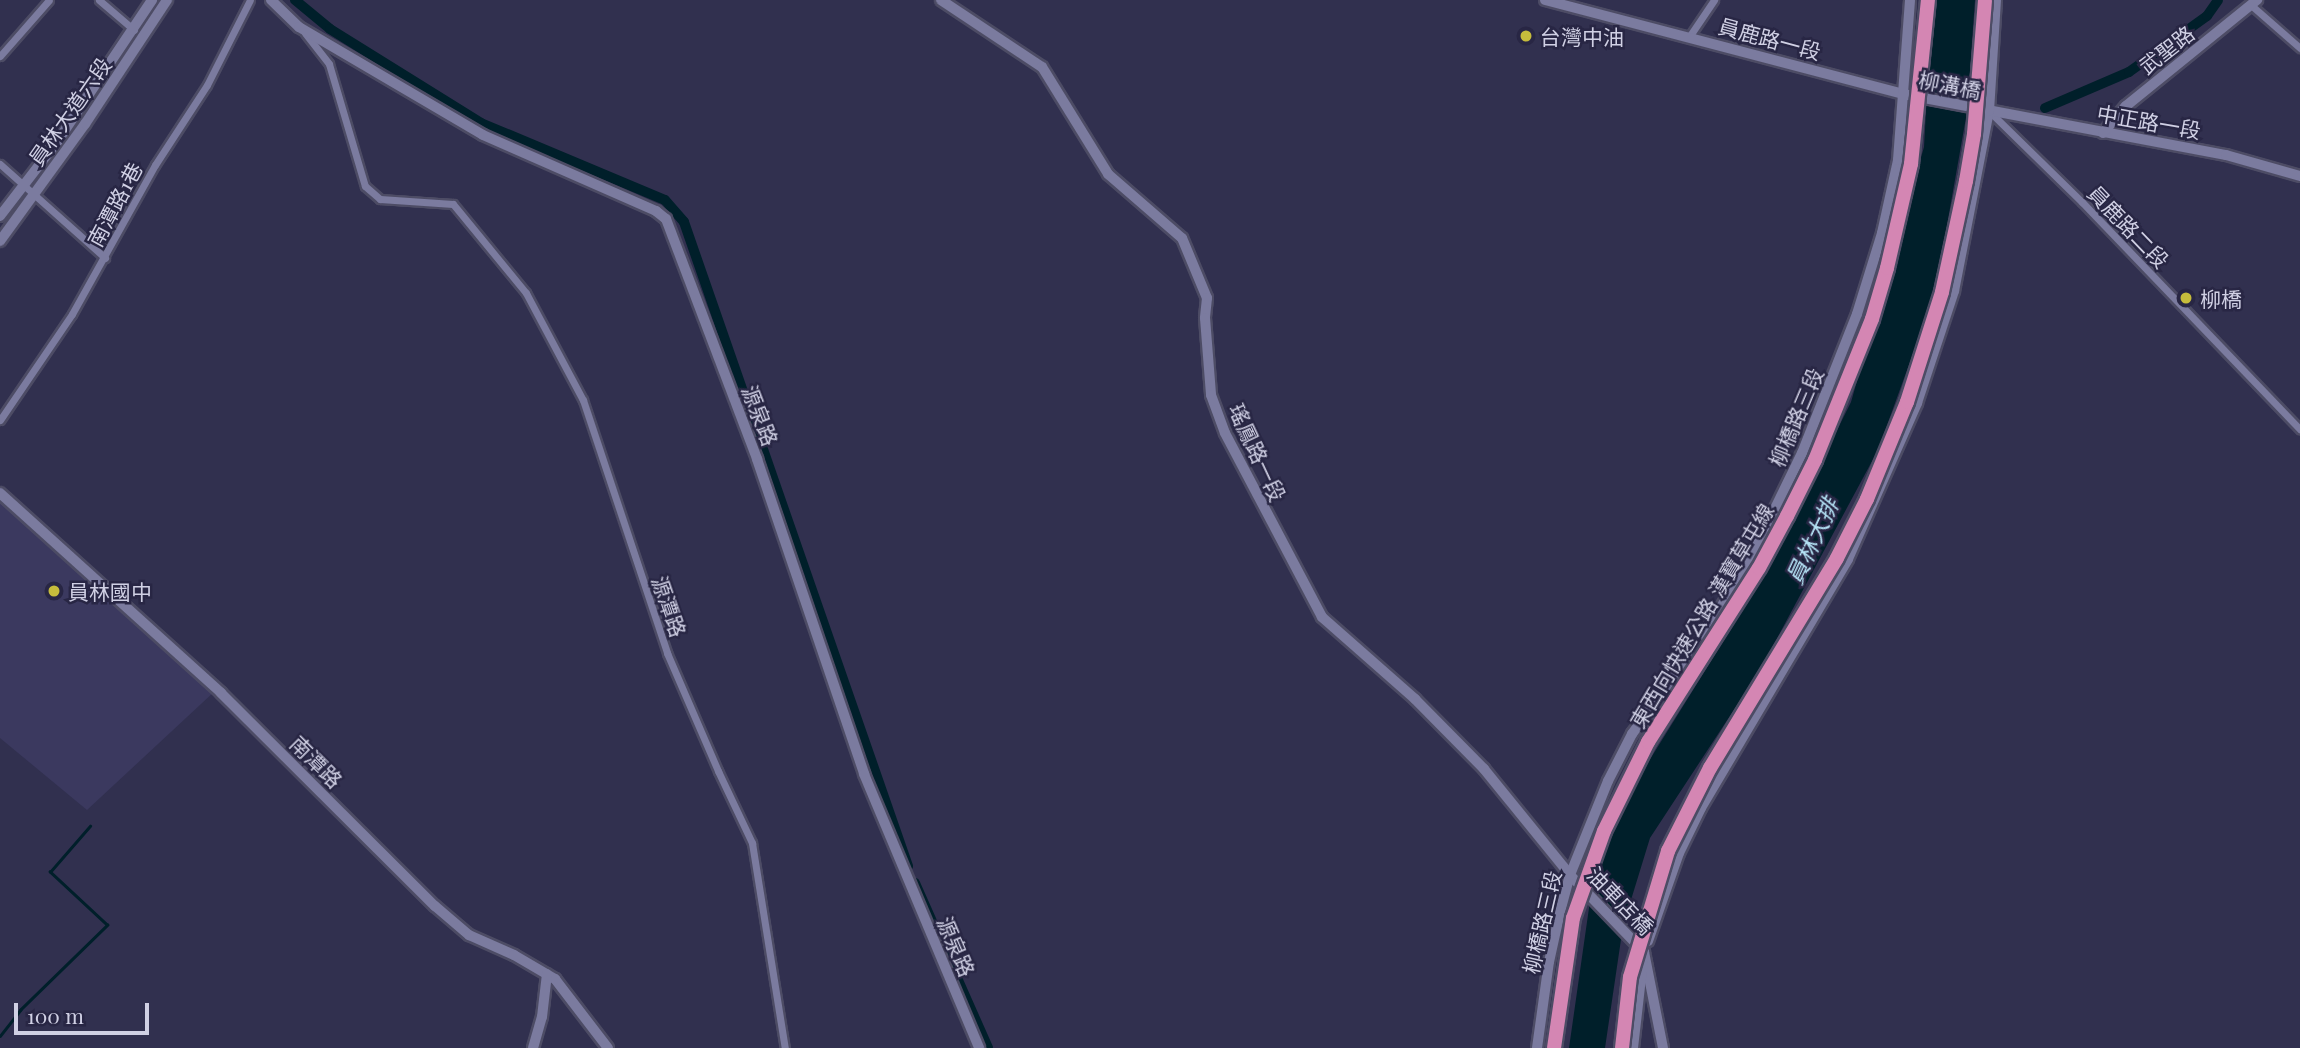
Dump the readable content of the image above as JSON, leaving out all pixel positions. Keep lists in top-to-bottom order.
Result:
{
  "streets": {
    "highway": ["東西向快速公路 漢寶草屯線"],
    "street": [
      "員鹿路一段",
      "武聖路",
      "柳溝橋",
      "員林大道六段",
      "中正路一段",
      "南潭路1巷",
      "員鹿路二段",
      "源泉路",
      "柳橋路三段",
      "瑤鳳路一段",
      "源潭路",
      "南潭路",
      "油車店橋"
    ]
  },
  "crossings": [
    ["員鹿路一段", "柳溝橋"],
    ["員鹿路一段", "柳橋路三段"],
    ["武聖路", "中正路一段"],
    ["柳溝橋", "中正路一段"],
    ["柳溝橋", "員鹿路二段"],
    ["柳溝橋", "柳橋路三段"],
    ["中正路一段", "員鹿路二段"],
    ["源泉路", "源潭路"],
    ["柳橋路三段", "瑤鳳路一段"],
    ["柳橋路三段", "油車店橋"],
    ["瑤鳳路一段", "油車店橋"]
  ],
  "water": ["員林大排"],
  "places": ["台灣中油", "柳橋", "員林國中"],
  "scale_bar": "100 m"
}
